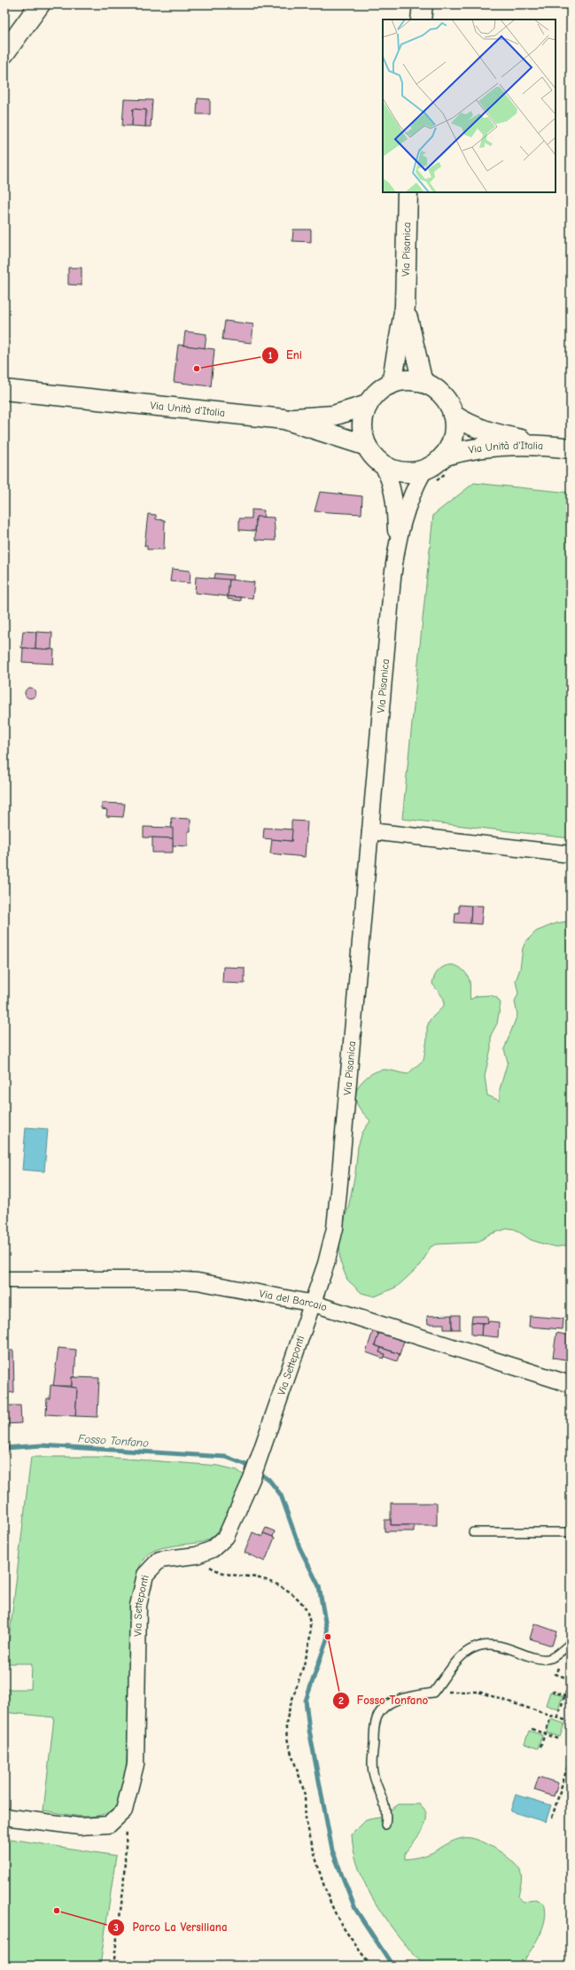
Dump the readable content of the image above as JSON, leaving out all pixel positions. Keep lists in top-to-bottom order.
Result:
{
  "streets": {
    "main road": ["Via Pisanica", "Via Unità d'Italia"],
    "street": ["Via del Barcaio", "Via Setteponti"]
  },
  "crossings": [
    ["Via Pisanica", "Via Unità d'Italia"],
    ["Via Pisanica", "Via del Barcaio"],
    ["Via Pisanica", "Via Setteponti"],
    ["Via del Barcaio", "Via Setteponti"]
  ],
  "water": ["Fosso Tonfano"],
  "places": ["Eni", "Fosso Tonfano", "Parco La Versiliana"]
}
